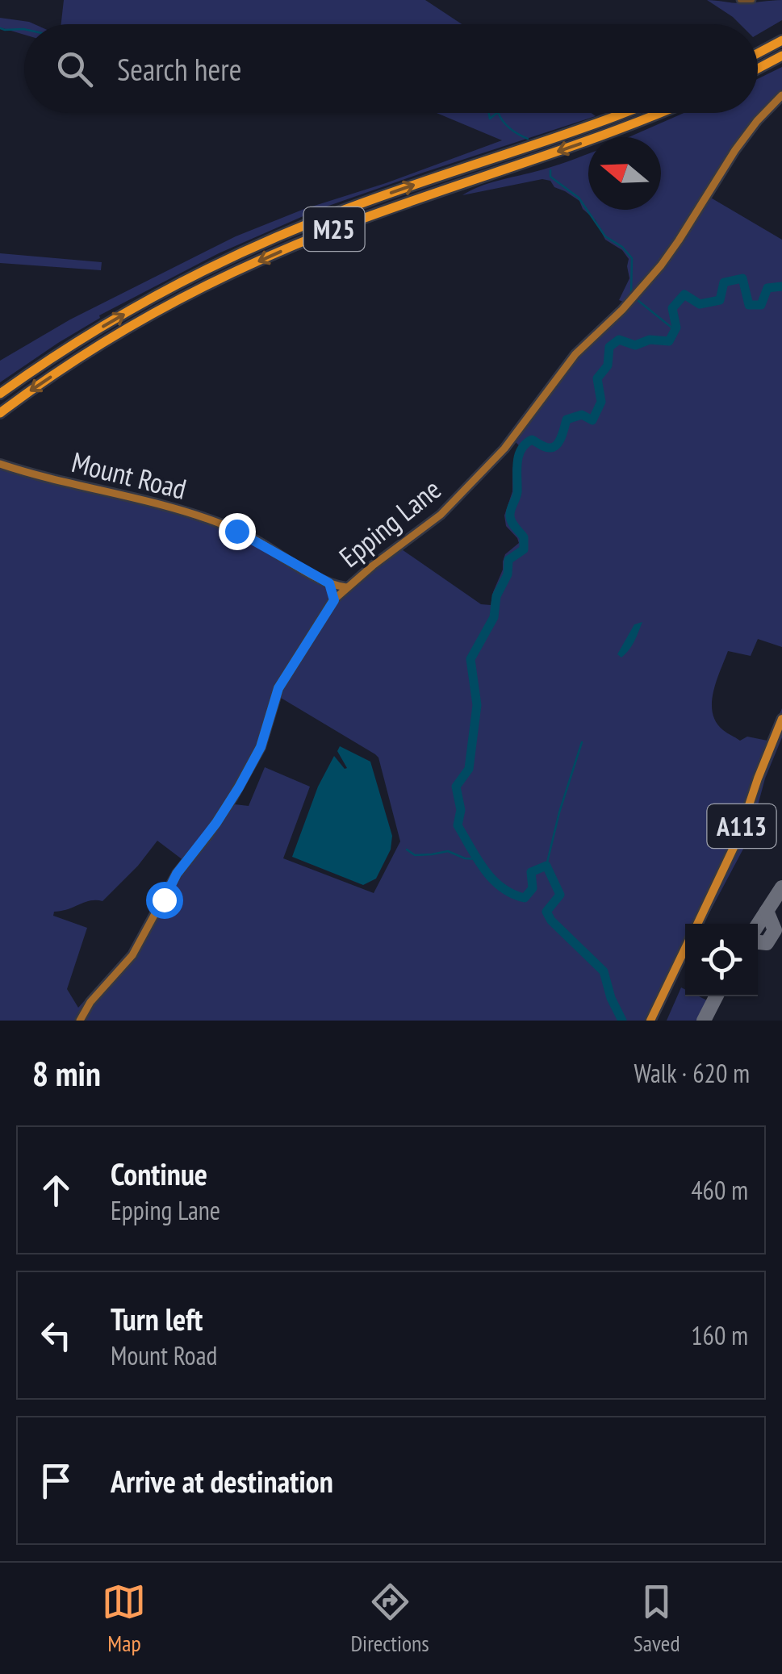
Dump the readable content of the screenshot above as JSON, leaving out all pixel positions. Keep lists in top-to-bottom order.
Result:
{
  "streets": {
    "highway": ["M25"],
    "main road": ["A113"],
    "street": ["Mount Road", "Epping Lane"]
  },
  "crossings": [
    ["Mount Road", "Epping Lane"]
  ],
  "north": "left",
  "page": {
    "search": "Search here",
    "heading": ["8 min", "Walk · 620 m"],
    "list": [
      ["Continue", "Epping Lane", "460 m"],
      ["Turn left", "Mount Road", "160 m"],
      "Arrive at destination"
    ],
    "nav": ["Map", "Directions", "Saved"]
  }
}
